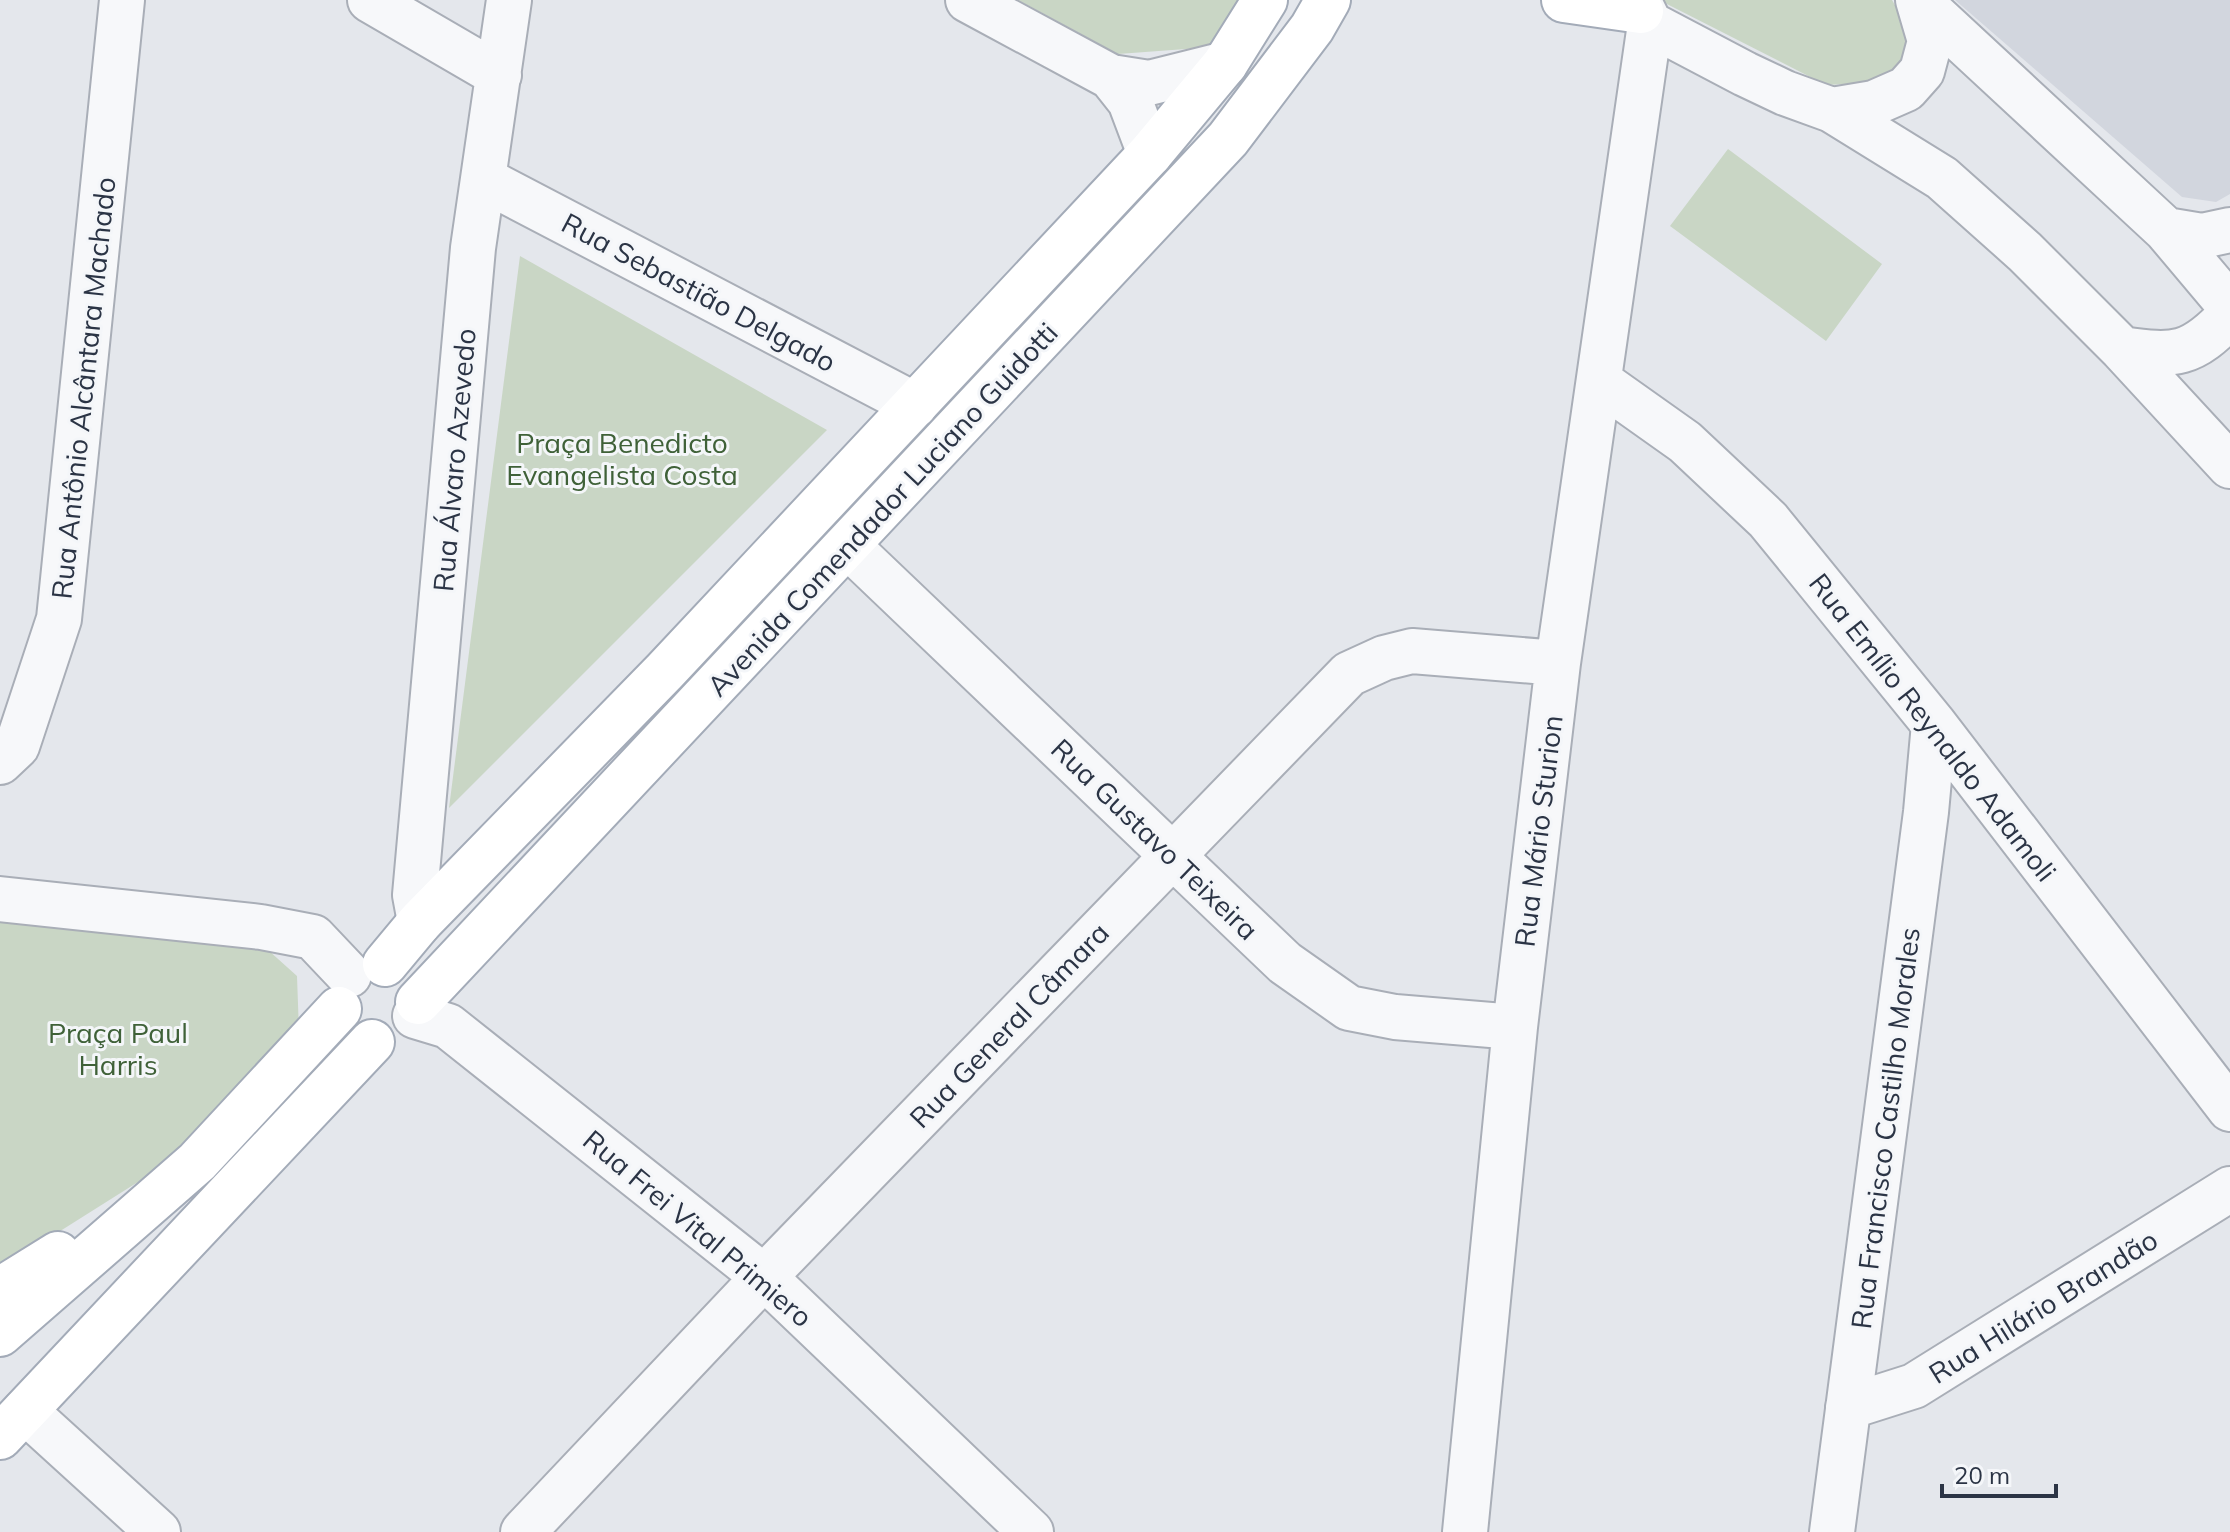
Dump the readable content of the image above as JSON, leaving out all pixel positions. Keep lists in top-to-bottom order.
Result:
{
  "streets": {
    "main road": ["Avenida Comendador Luciano Guidotti"],
    "street": [
      "Rua Sebastião Delgado",
      "Rua Antônio Alcântara Machado",
      "Rua Álvaro Azevedo",
      "Rua Emílio Reynaldo Adamoli",
      "Rua Mário Sturion",
      "Rua Gustavo Teixeira",
      "Rua General Câmara",
      "Rua Francisco Castilho Morales",
      "Rua Frei Vital Primiero",
      "Rua Hilário Brandão"
    ]
  },
  "crossings": [
    ["Rua Sebastião Delgado", "Rua Álvaro Azevedo"],
    ["Rua Sebastião Delgado", "Avenida Comendador Luciano Guidotti"],
    ["Rua Álvaro Azevedo", "Avenida Comendador Luciano Guidotti"],
    ["Avenida Comendador Luciano Guidotti", "Rua Gustavo Teixeira"],
    ["Avenida Comendador Luciano Guidotti", "Rua Frei Vital Primiero"],
    ["Rua Emílio Reynaldo Adamoli", "Rua Mário Sturion"],
    ["Rua Emílio Reynaldo Adamoli", "Rua Francisco Castilho Morales"],
    ["Rua Mário Sturion", "Rua Gustavo Teixeira"],
    ["Rua Mário Sturion", "Rua General Câmara"],
    ["Rua Gustavo Teixeira", "Rua General Câmara"],
    ["Rua General Câmara", "Rua Frei Vital Primiero"],
    ["Rua Francisco Castilho Morales", "Rua Hilário Brandão"]
  ],
  "parks": ["Praça Benedicto Evangelista Costa", "Praça Paul Harris"],
  "scale_bar": "20 m"
}
